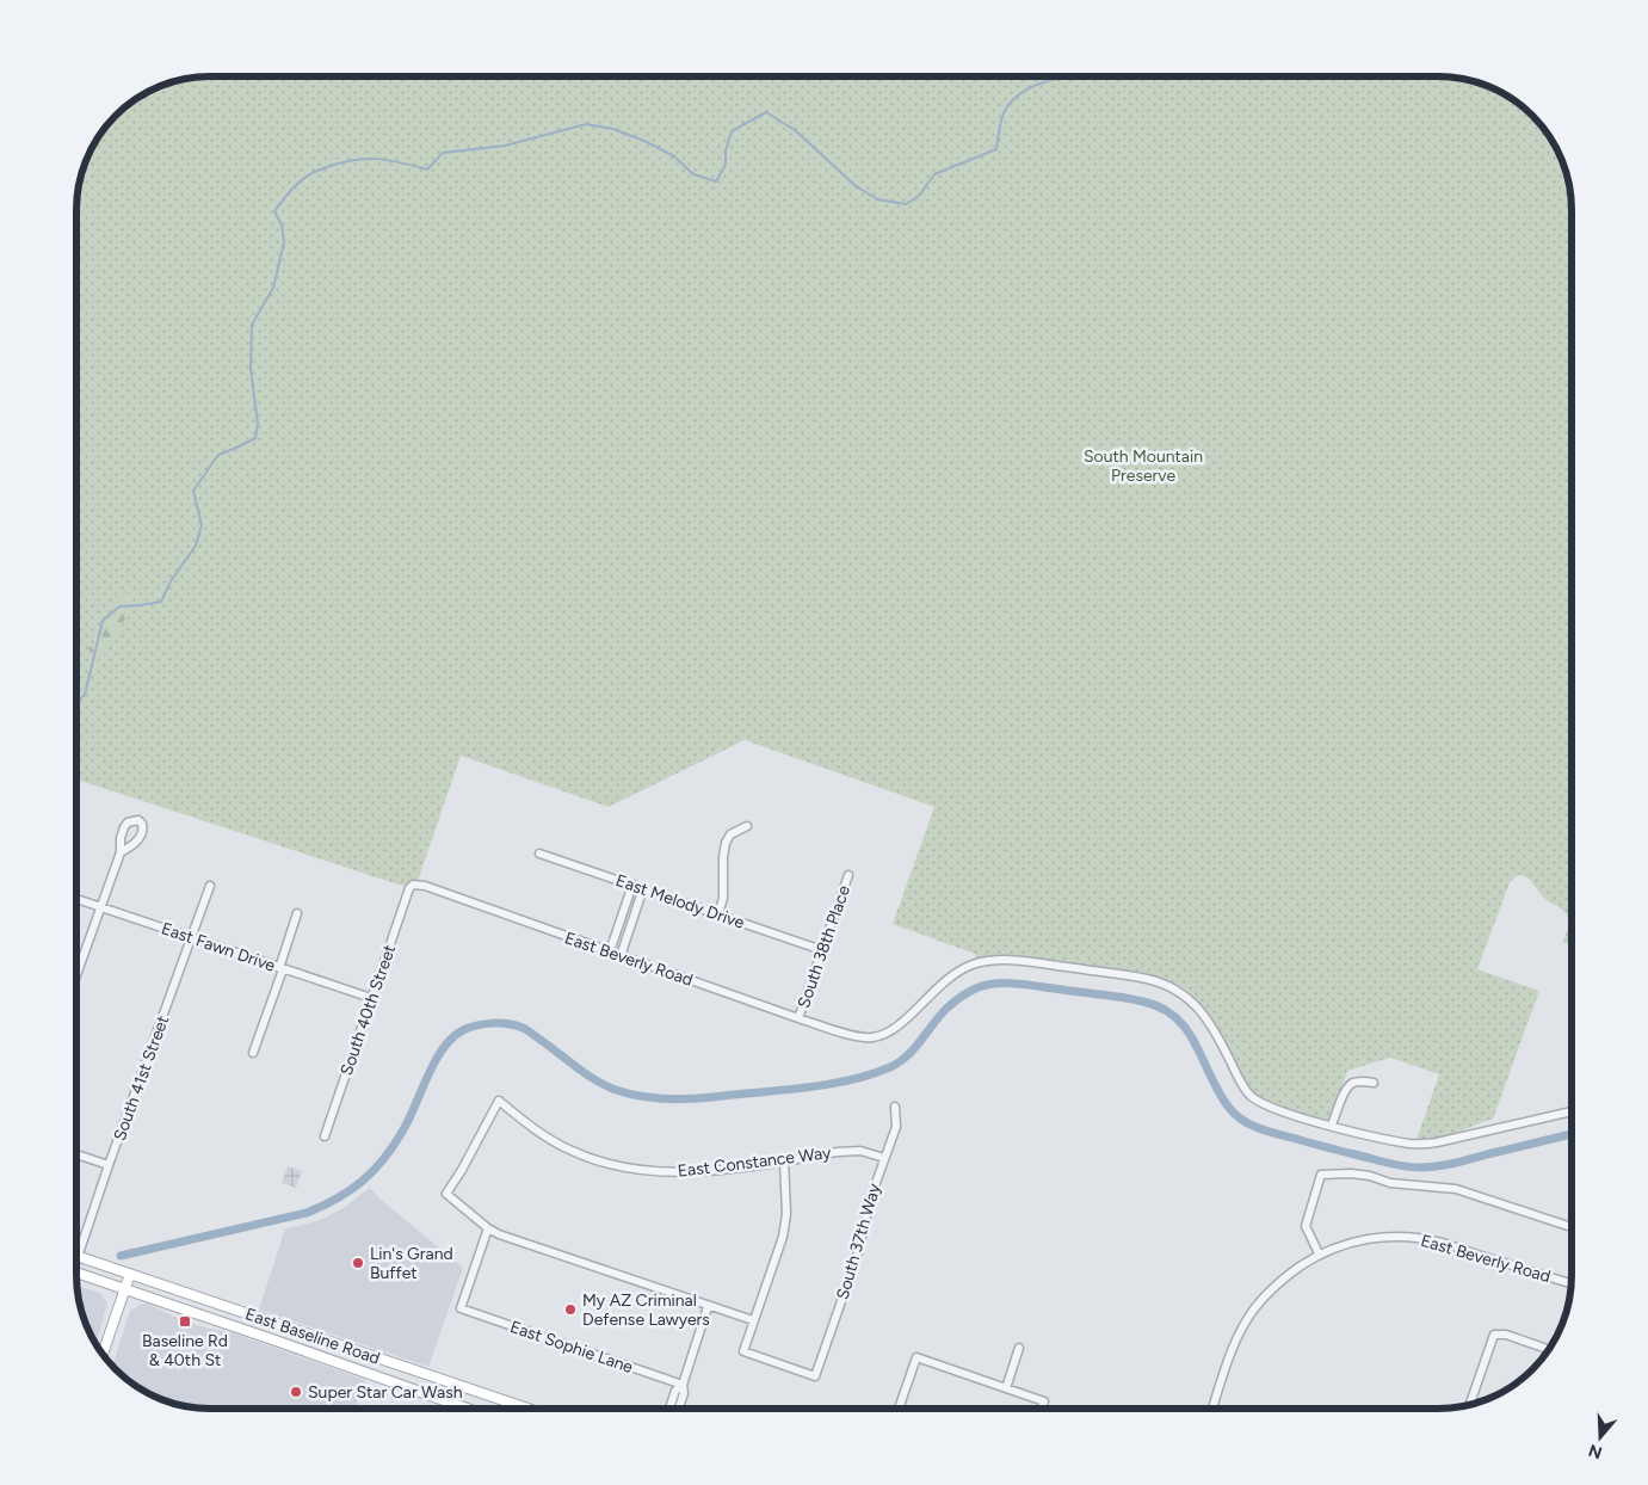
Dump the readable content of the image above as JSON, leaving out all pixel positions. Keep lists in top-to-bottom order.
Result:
{
  "streets": {
    "main road": ["East Baseline Road"],
    "street": [
      "East Melody Drive",
      "East Fawn Drive",
      "South 38th Place",
      "East Beverly Road",
      "South 40th Street",
      "South 41st Street",
      "East Constance Way",
      "South 37th Way",
      "East Sophie Lane"
    ]
  },
  "crossings": [
    ["East Melody Drive", "South 38th Place"],
    ["East Fawn Drive", "South 40th Street"],
    ["East Fawn Drive", "South 41st Street"],
    ["South 38th Place", "East Beverly Road"],
    ["East Beverly Road", "South 40th Street"],
    ["South 41st Street", "East Baseline Road"],
    ["East Constance Way", "South 37th Way"],
    ["East Constance Way", "East Sophie Lane"]
  ],
  "parks": ["South Mountain Preserve"],
  "places": {
    "other": ["Lin's Grand Buffet", "My AZ Criminal Defense Lawyers", "Super Star Car Wash"],
    "transit": ["Baseline Rd & 40th St"]
  },
  "north": "bottom"
}
